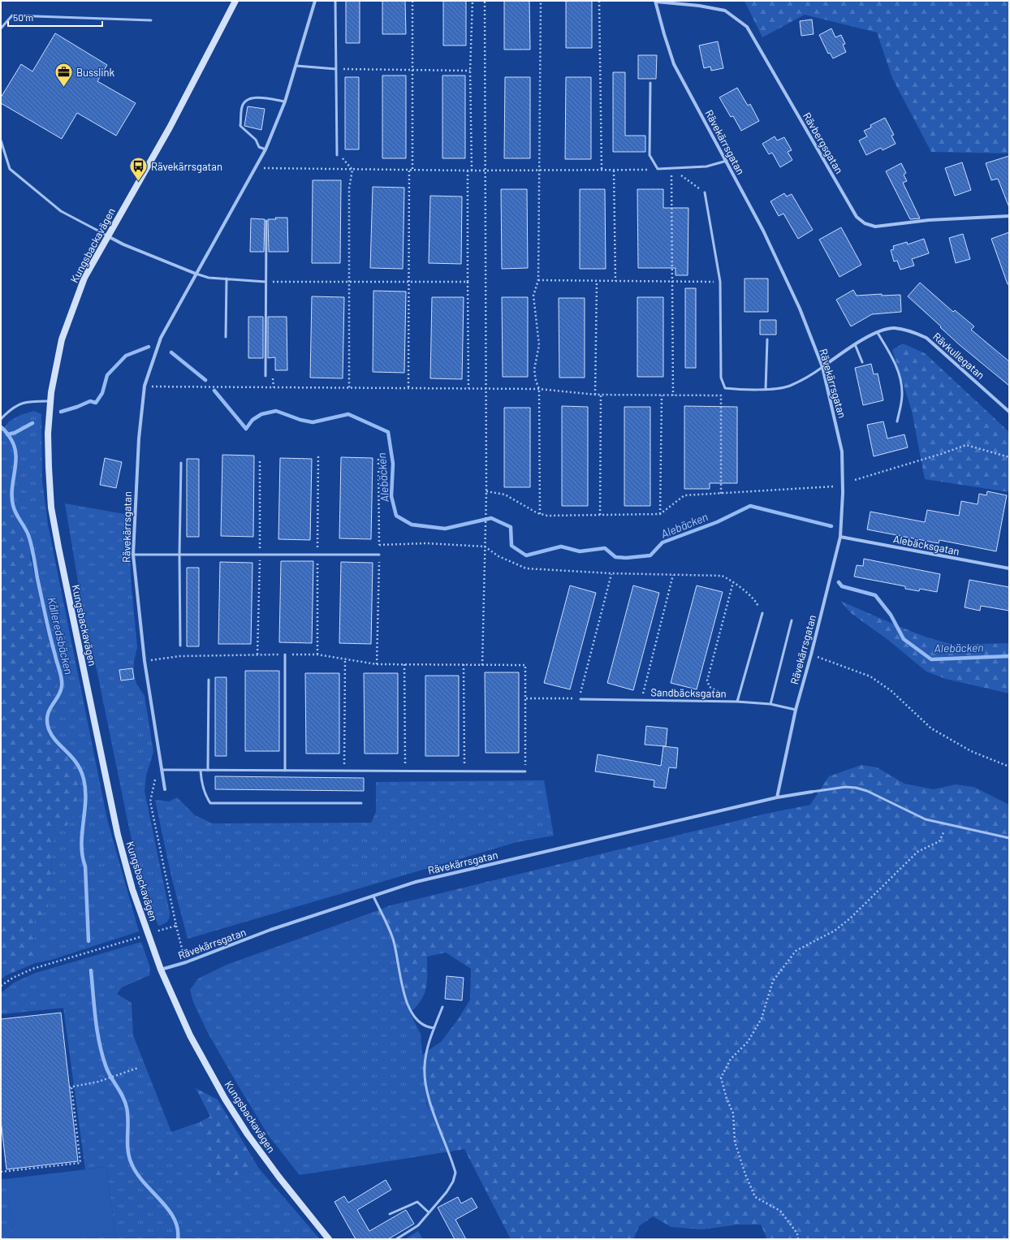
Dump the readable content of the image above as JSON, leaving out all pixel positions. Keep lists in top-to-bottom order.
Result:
{
  "streets": {
    "street": [
      "Rävekärrsgatan",
      "Rävbergsgatan",
      "Kungsbackavägen",
      "Rävkullegatan",
      "Alebäcksgatan"
    ],
    "lane": ["Sandbäcksgatan"]
  },
  "crossings": [
    ["Rävekärrsgatan", "Rävbergsgatan"],
    ["Rävekärrsgatan", "Kungsbackavägen"],
    ["Rävekärrsgatan", "Rävkullegatan"],
    ["Rävekärrsgatan", "Alebäcksgatan"],
    ["Rävekärrsgatan", "Sandbäcksgatan"]
  ],
  "water": ["Alebäcken", "Kålleredsbäcken"],
  "places": {
    "office": ["Busslink"],
    "bus stop": ["Rävekärrsgatan"]
  },
  "scale_bar": "50 m"
}
